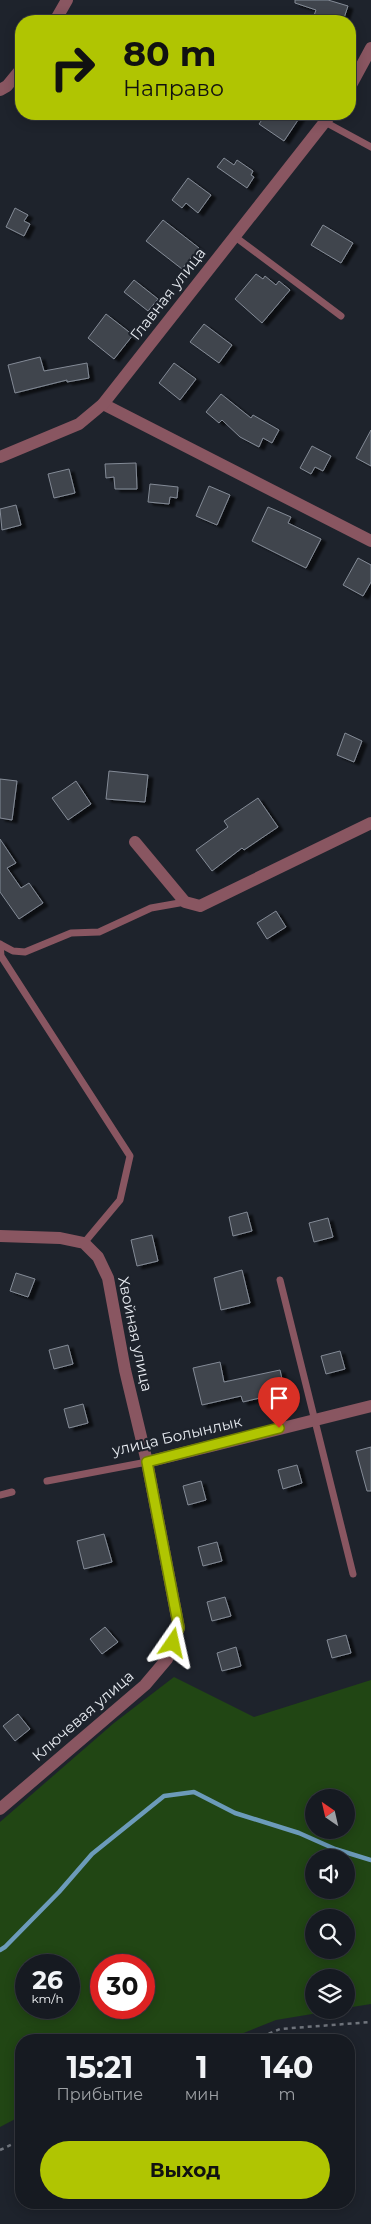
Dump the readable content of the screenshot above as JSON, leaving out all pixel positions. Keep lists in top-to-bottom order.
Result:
{
  "streets": {
    "street": [
      "Главная улица",
      "Хвойная улица",
      "улица Болынлык",
      "Ключевая улица"
    ]
  },
  "crossings": [
    ["Хвойная улица", "улица Болынлык"],
    ["Хвойная улица", "Ключевая улица"],
    ["улица Болынлык", "Ключевая улица"]
  ],
  "north": "top left",
  "page": {
    "turn": ["80 m", "Направо"],
    "speed": "26 km/h",
    "limit": "30",
    "eta": [
      "15:21",
      "Прибытие",
      "1",
      "мин",
      "140",
      "m"
    ],
    "buttons": "Выход"
  }
}
